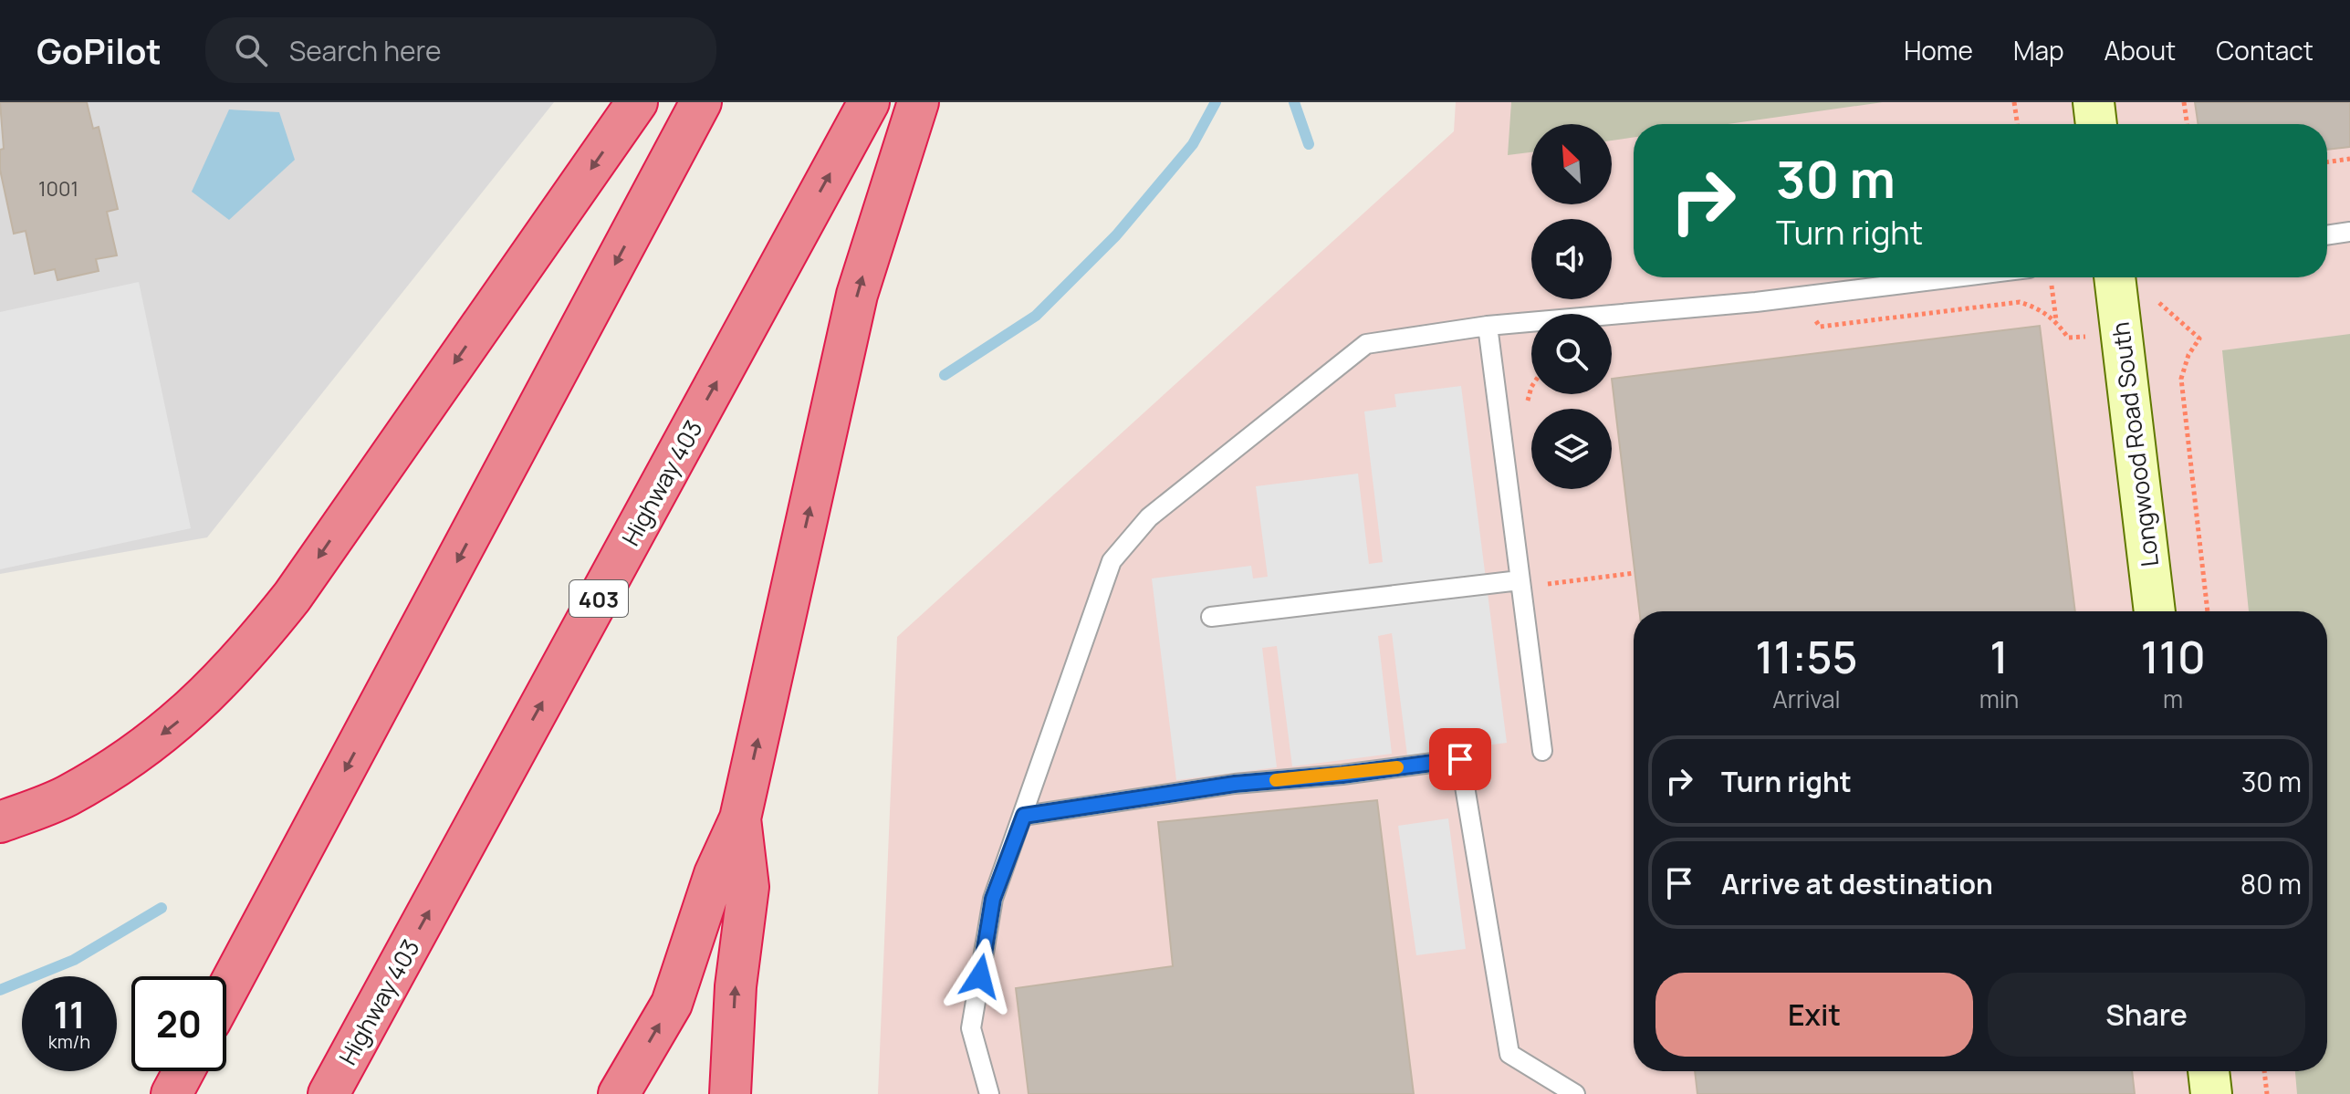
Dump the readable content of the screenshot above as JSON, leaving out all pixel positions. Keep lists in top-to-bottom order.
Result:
{
  "streets": {
    "highway": ["Highway 403", "403"],
    "main road": ["Longwood Road South"]
  },
  "house_numbers": ["1001"],
  "north": "top left",
  "page": {
    "header": "GoPilot",
    "search": "Search here",
    "nav": [
      "Home",
      "Map",
      "About",
      "Contact"
    ],
    "turn": ["30 m", "Turn right"],
    "eta": [
      "11:55",
      "Arrival",
      "1",
      "min",
      "110",
      "m"
    ],
    "list": [
      {
        "name": "Turn right",
        "value": "30 m"
      },
      {
        "name": "Arrive at destination",
        "value": "80 m"
      }
    ],
    "buttons": ["Exit", "Share"],
    "speed": "11 km/h",
    "limit": "20"
  }
}
